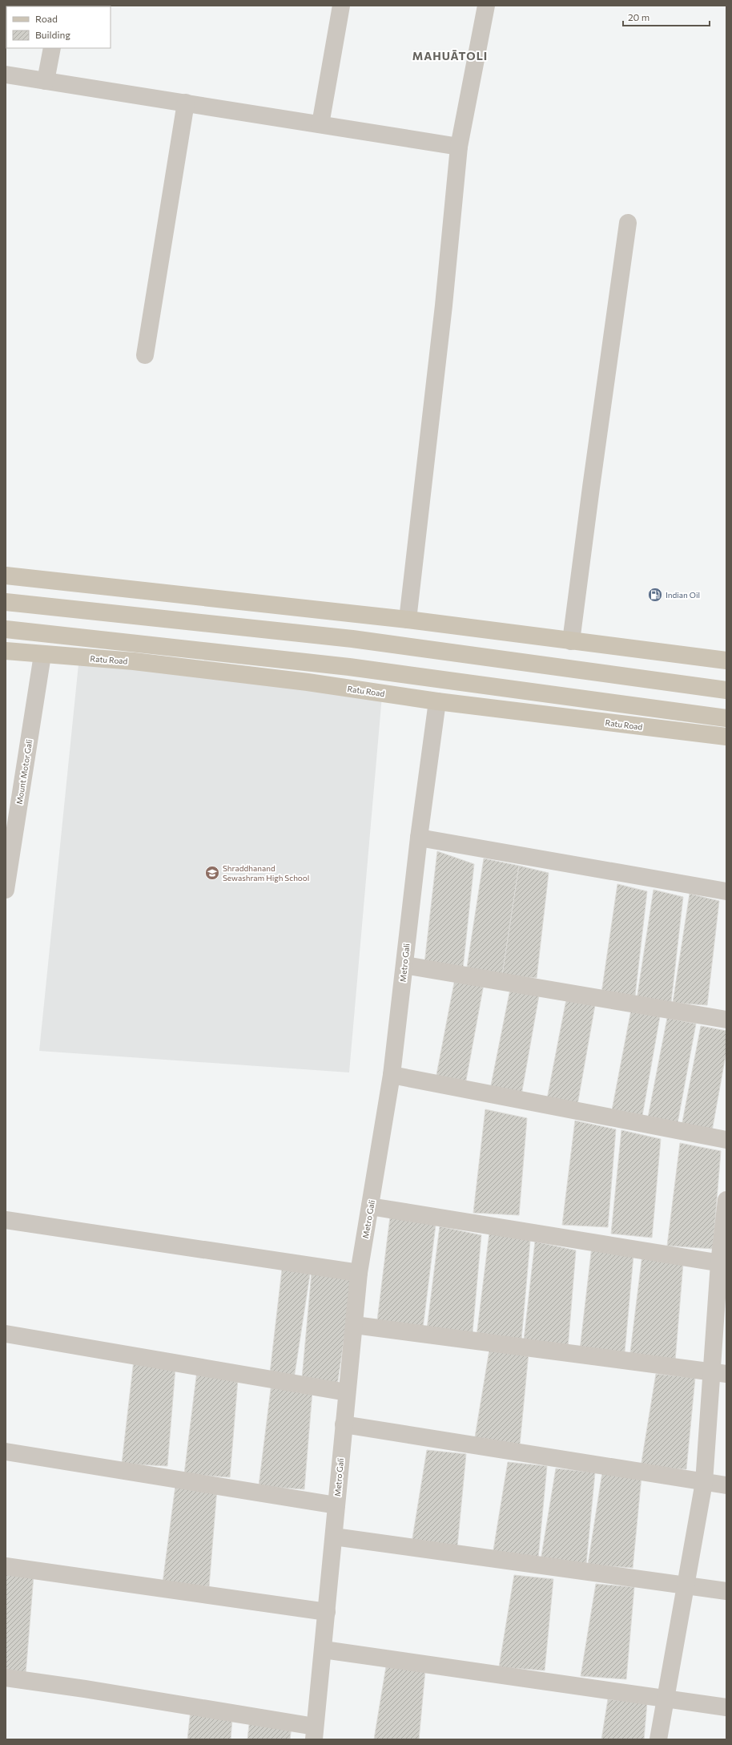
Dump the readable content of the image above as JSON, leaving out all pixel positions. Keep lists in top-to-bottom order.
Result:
{
  "streets": {
    "main road": ["Ratu Road"],
    "street": ["Mount Motor Gali", "Metro Gali"]
  },
  "crossings": [
    ["Ratu Road", "Mount Motor Gali"],
    ["Ratu Road", "Metro Gali"]
  ],
  "districts": ["MAHUĀTOLI"],
  "places": {
    "fuel station": ["Indian Oil"],
    "school or university": ["Shraddhanand Sewashram High School"]
  },
  "legend": ["Road", "Building"],
  "scale_bar": "20 m"
}
